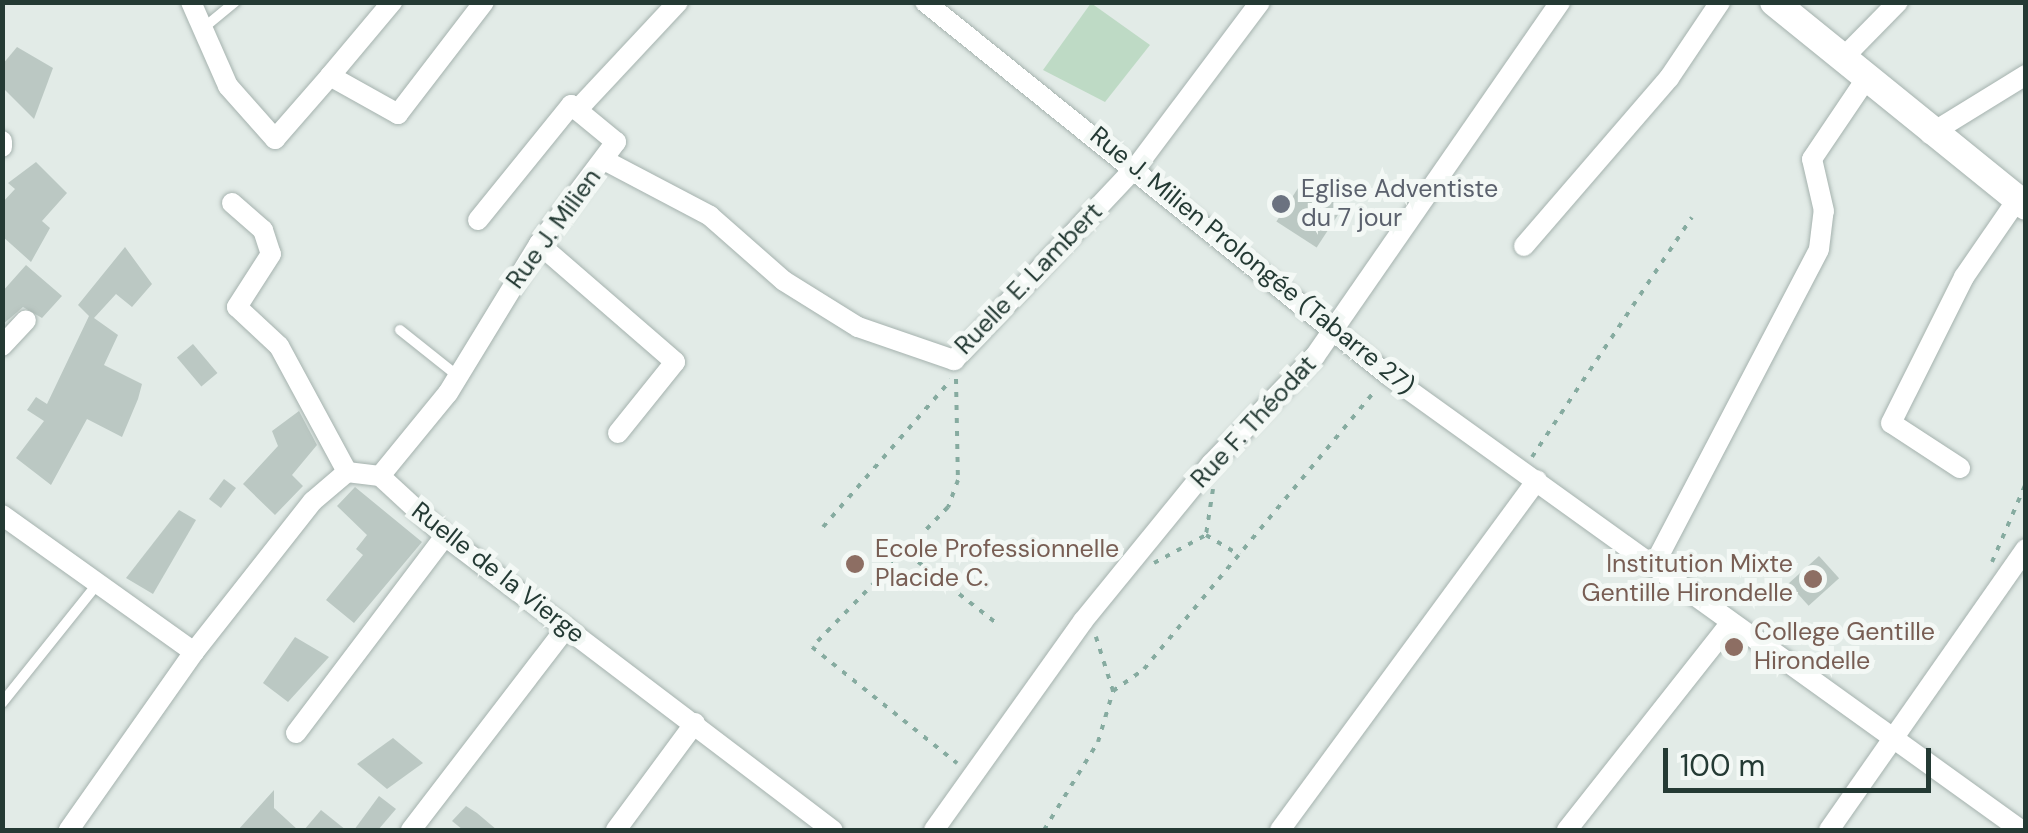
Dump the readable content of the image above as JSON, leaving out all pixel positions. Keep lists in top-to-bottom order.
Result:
{
  "streets": {
    "street": [
      "Rue J. Milien",
      "Rue J. Milien Prolongée (Tabarre 27)",
      "Ruelle E. Lambert",
      "Rue F. Théodat",
      "Ruelle de la Vierge"
    ]
  },
  "crossings": [
    ["Rue J. Milien", "Ruelle E. Lambert"],
    ["Rue J. Milien", "Ruelle de la Vierge"],
    ["Rue J. Milien Prolongée (Tabarre 27)", "Ruelle E. Lambert"],
    ["Rue J. Milien Prolongée (Tabarre 27)", "Rue F. Théodat"]
  ],
  "places": [
    "Eglise Adventiste du 7 jour",
    "Ecole Professionnelle Placide C.",
    "Institution Mixte Gentille Hirondelle",
    "College Gentille Hirondelle"
  ],
  "scale_bar": "100 m"
}
